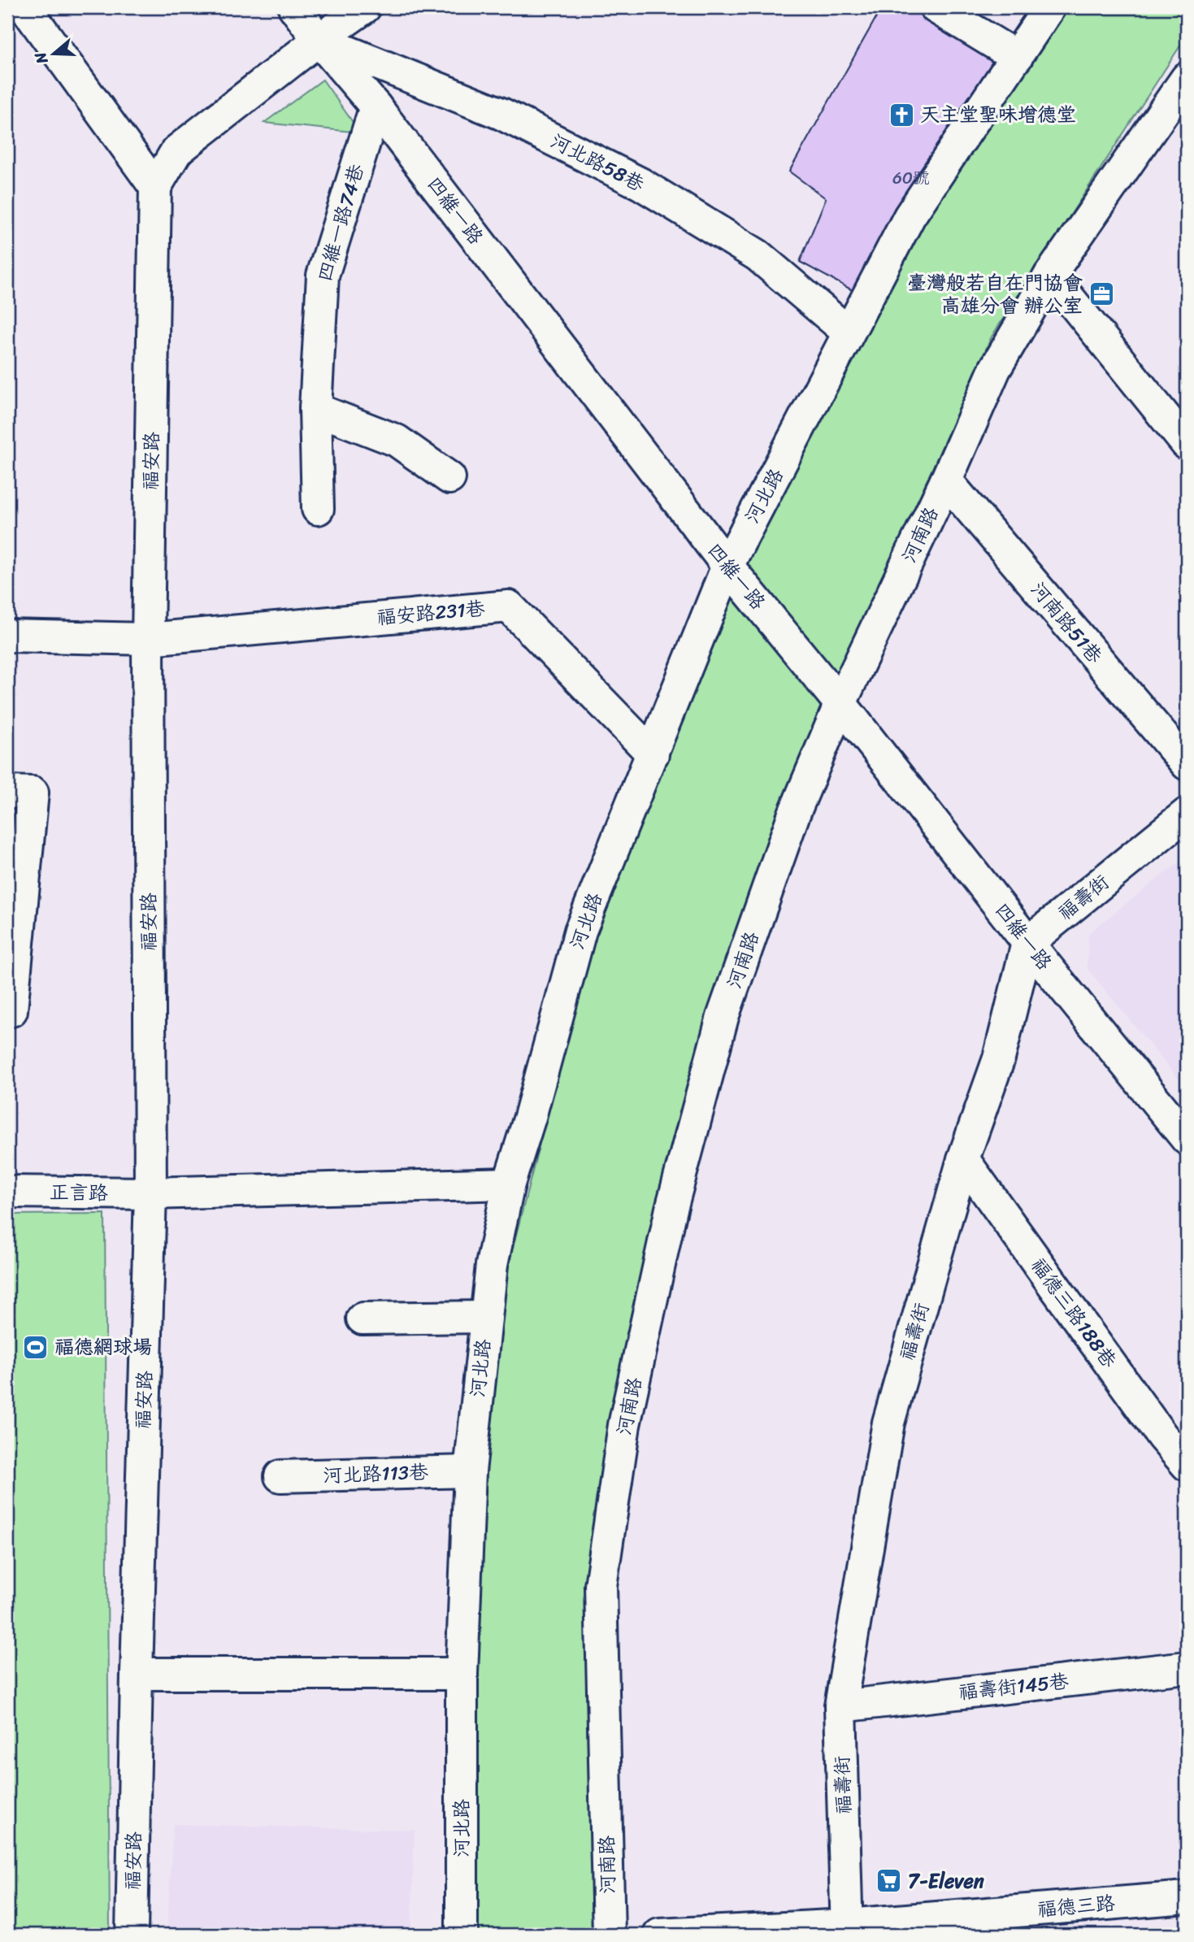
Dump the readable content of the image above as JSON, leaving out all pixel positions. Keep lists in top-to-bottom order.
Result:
{
  "streets": {
    "street": [
      "河北路58巷",
      "四維一路",
      "四維一路74巷",
      "福安路",
      "河北路",
      "河南路",
      "福安路231巷",
      "河南路51巷",
      "福壽街",
      "正言路",
      "福德三路188巷",
      "河北路113巷",
      "福壽街145巷",
      "福德三路"
    ]
  },
  "crossings": [
    ["河北路58巷", "四維一路"],
    ["河北路58巷", "福安路"],
    ["河北路58巷", "河北路"],
    ["四維一路", "四維一路74巷"],
    ["四維一路", "福安路"],
    ["四維一路", "河北路"],
    ["四維一路", "河南路"],
    ["四維一路", "福壽街"],
    ["福安路", "福安路231巷"],
    ["福安路", "正言路"],
    ["河北路", "福安路231巷"],
    ["河北路", "正言路"],
    ["河北路", "河北路113巷"],
    ["河南路", "河南路51巷"],
    ["福壽街", "福德三路188巷"],
    ["福壽街", "福壽街145巷"],
    ["福壽街", "福德三路"]
  ],
  "places": {
    "church": ["天主堂聖味增德堂"],
    "office": ["臺灣般若自在門協會 高雄分會 辦公室"],
    "sports": ["福德網球場"],
    "supermarket": ["7-Eleven"]
  },
  "house_numbers": ["60號"],
  "north": "left"
}
